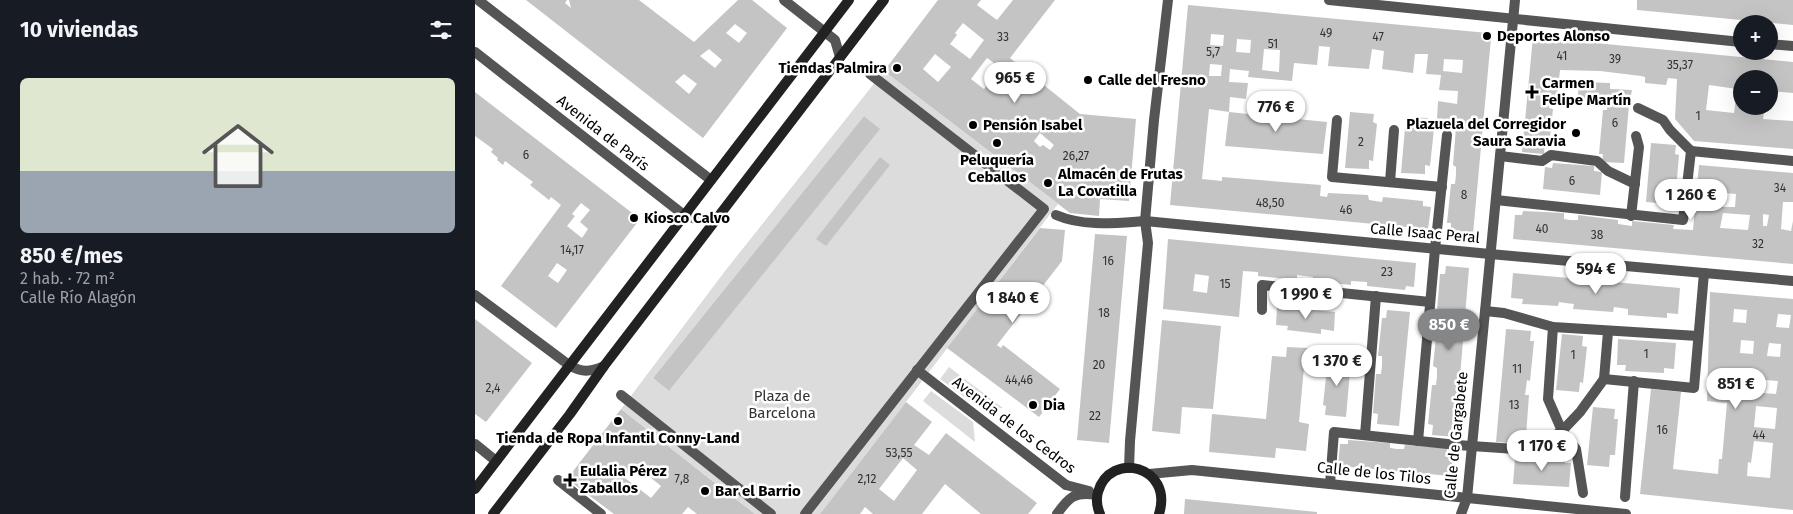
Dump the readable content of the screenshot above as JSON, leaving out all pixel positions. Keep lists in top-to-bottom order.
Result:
{
  "streets": {
    "street": [
      "Avenida de París",
      "Calle Isaac Peral",
      "Avenida de los Cedros",
      "Calle de Gargabete",
      "Calle de los Tilos"
    ]
  },
  "crossings": [
    ["Calle Isaac Peral", "Calle de Gargabete"],
    ["Calle de Gargabete", "Calle de los Tilos"]
  ],
  "parks": ["Plaza de Barcelona"],
  "places": {
    "other": [
      "Deportes Alonso",
      "Tiendas Palmira",
      "Calle del Fresno",
      "Pensión Isabel",
      "Plazuela del Corregidor Saura Saravia",
      "Peluquería Ceballos",
      "Almacén de Frutas La Covatilla",
      "Kiosco Calvo",
      "Dia",
      "Tienda de Ropa Infantil Conny-Land",
      "Bar el Barrio"
    ],
    "health": ["Carmen Felipe Martín", "Eulalia Pérez Zaballos"]
  },
  "house_numbers": [
    "49",
    "33",
    "47",
    "51",
    "5,7",
    "41",
    "39",
    "35,37",
    "1",
    "6",
    "2",
    "6",
    "26,27",
    "6",
    "34",
    "8",
    "48,50",
    "46",
    "40",
    "38",
    "32",
    "14,17",
    "16",
    "23",
    "15",
    "18",
    "1",
    "1",
    "20",
    "11",
    "44,46",
    "2,4",
    "13",
    "22",
    "16",
    "44",
    "53,55",
    "7,8",
    "2,12"
  ],
  "page": {
    "heading": "10 viviendas",
    "map_buttons": ["+", "−"],
    "list": [
      {
        "name": "850 €/mes",
        "note": "2 hab. · 72 m² · Calle Río Alagón"
      }
    ],
    "price": [
      "965 €",
      "776 €",
      "1 260 €",
      "594 €",
      "1 990 €",
      "1 840 €",
      "850 €",
      "1 370 €",
      "851 €",
      "1 170 €"
    ]
  }
}
